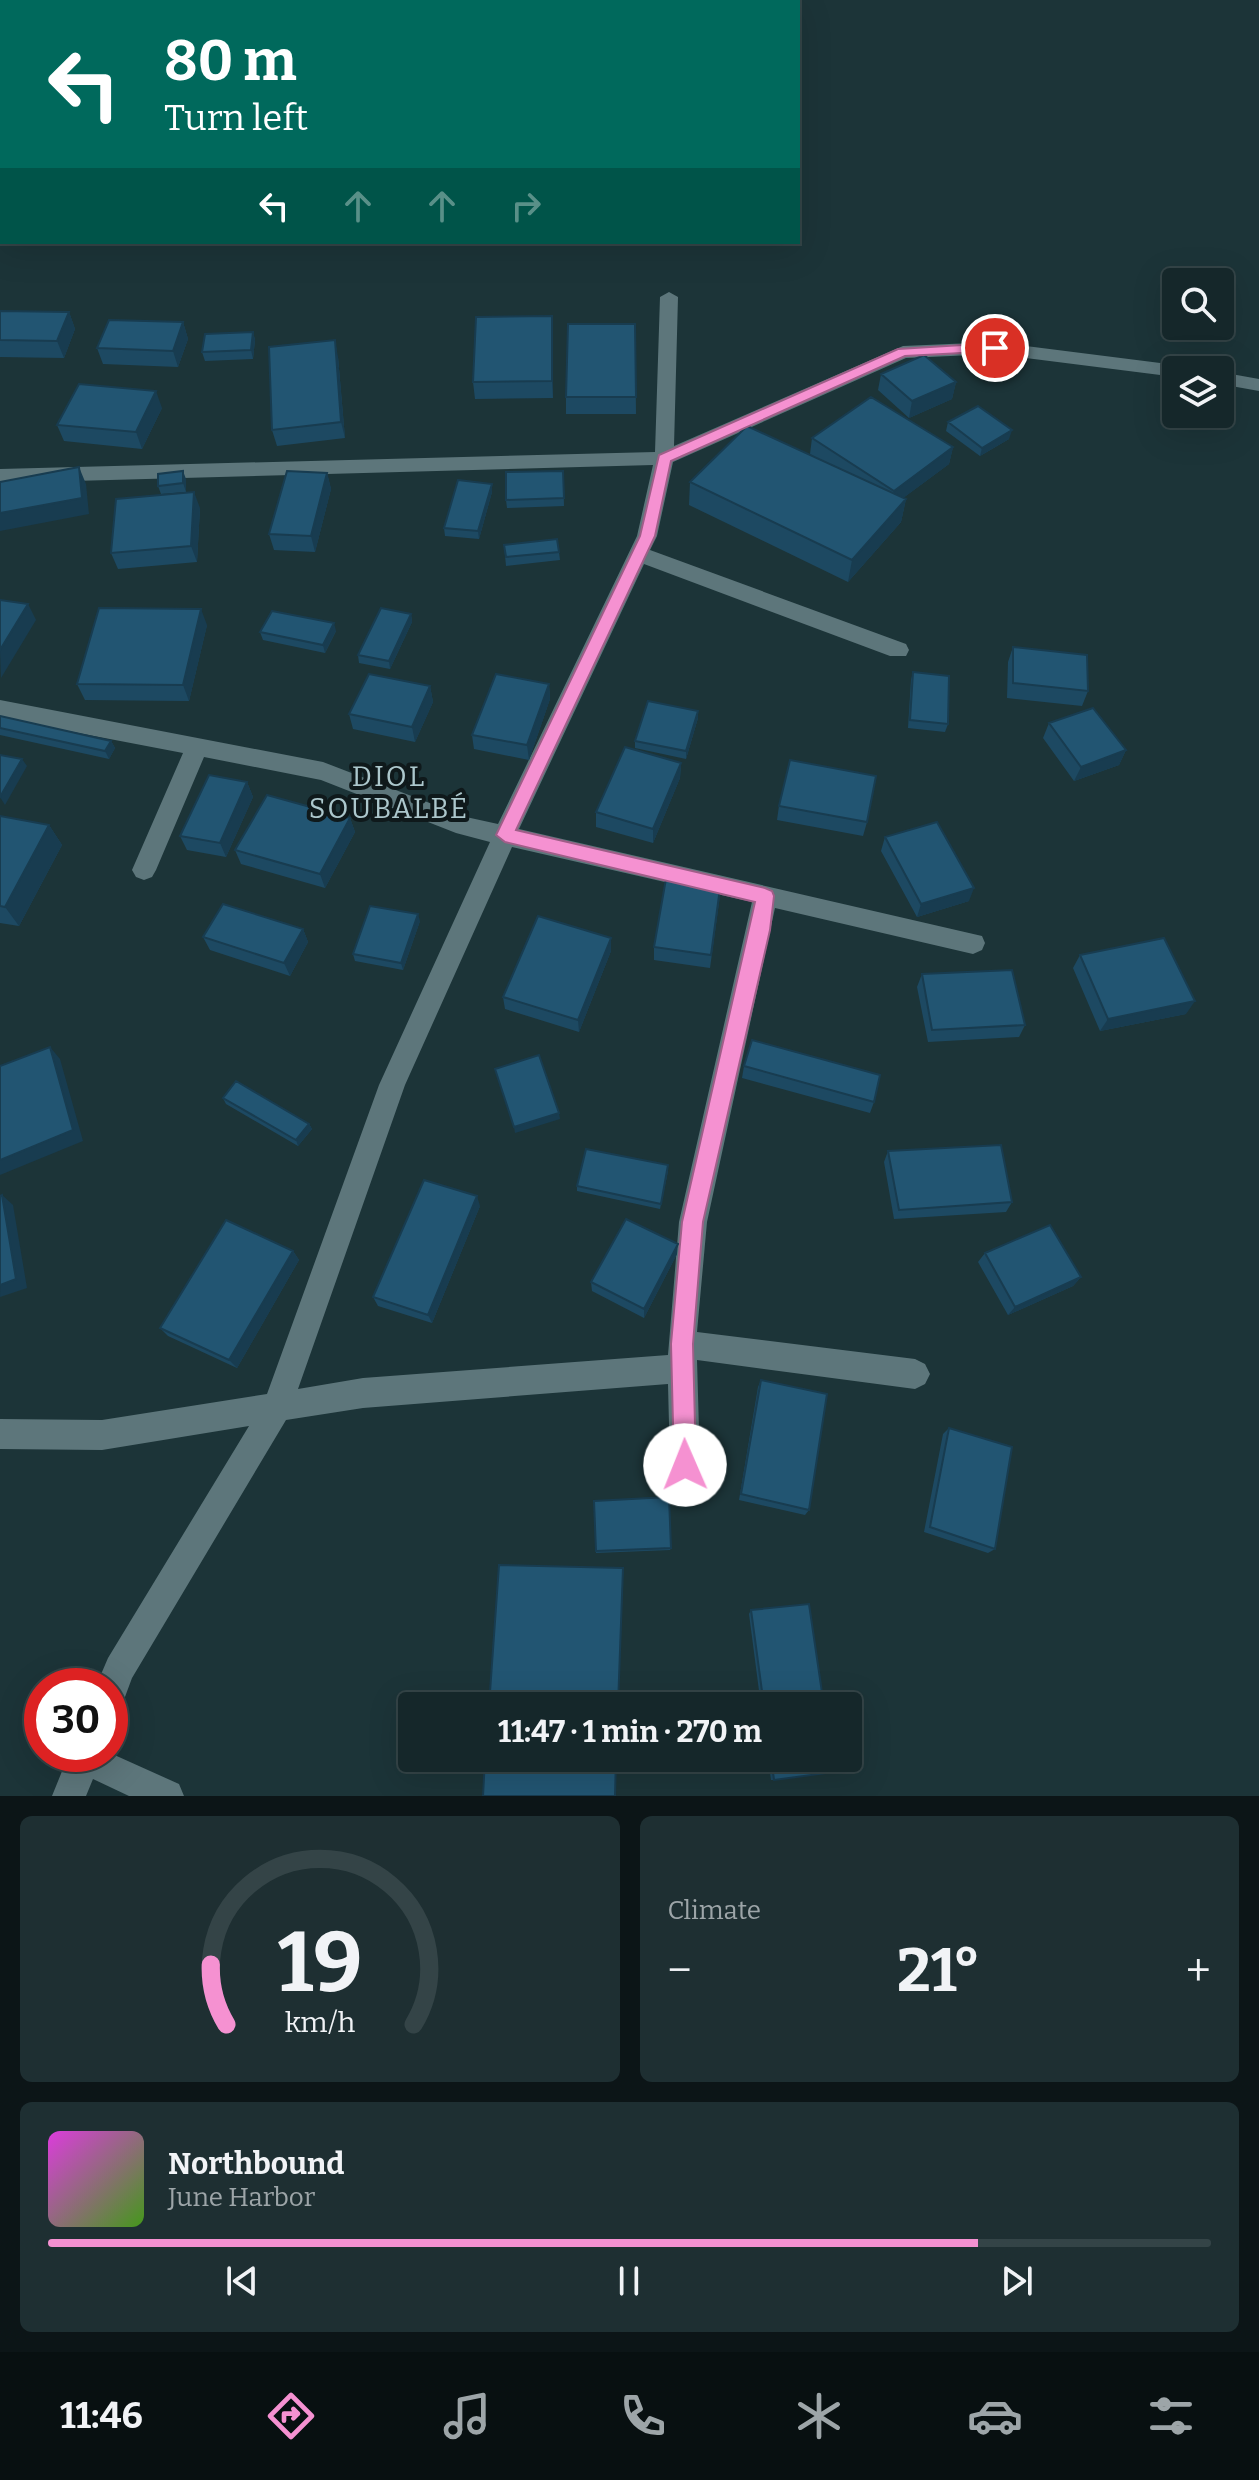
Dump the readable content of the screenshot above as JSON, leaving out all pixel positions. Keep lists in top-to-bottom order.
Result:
{
  "districts": ["DIOL SOUBALBÉ"],
  "page": {
    "turn": ["80 m", "Turn left"],
    "limit": "30",
    "trip": "11:47 · 1 min · 270 m",
    "tile": "Climate",
    "heat": ["−", "21°", "+"],
    "song": ["Northbound", "June Harbor"],
    "tabs": "11:46",
    "gauge": ["19", "km/h"]
  }
}
